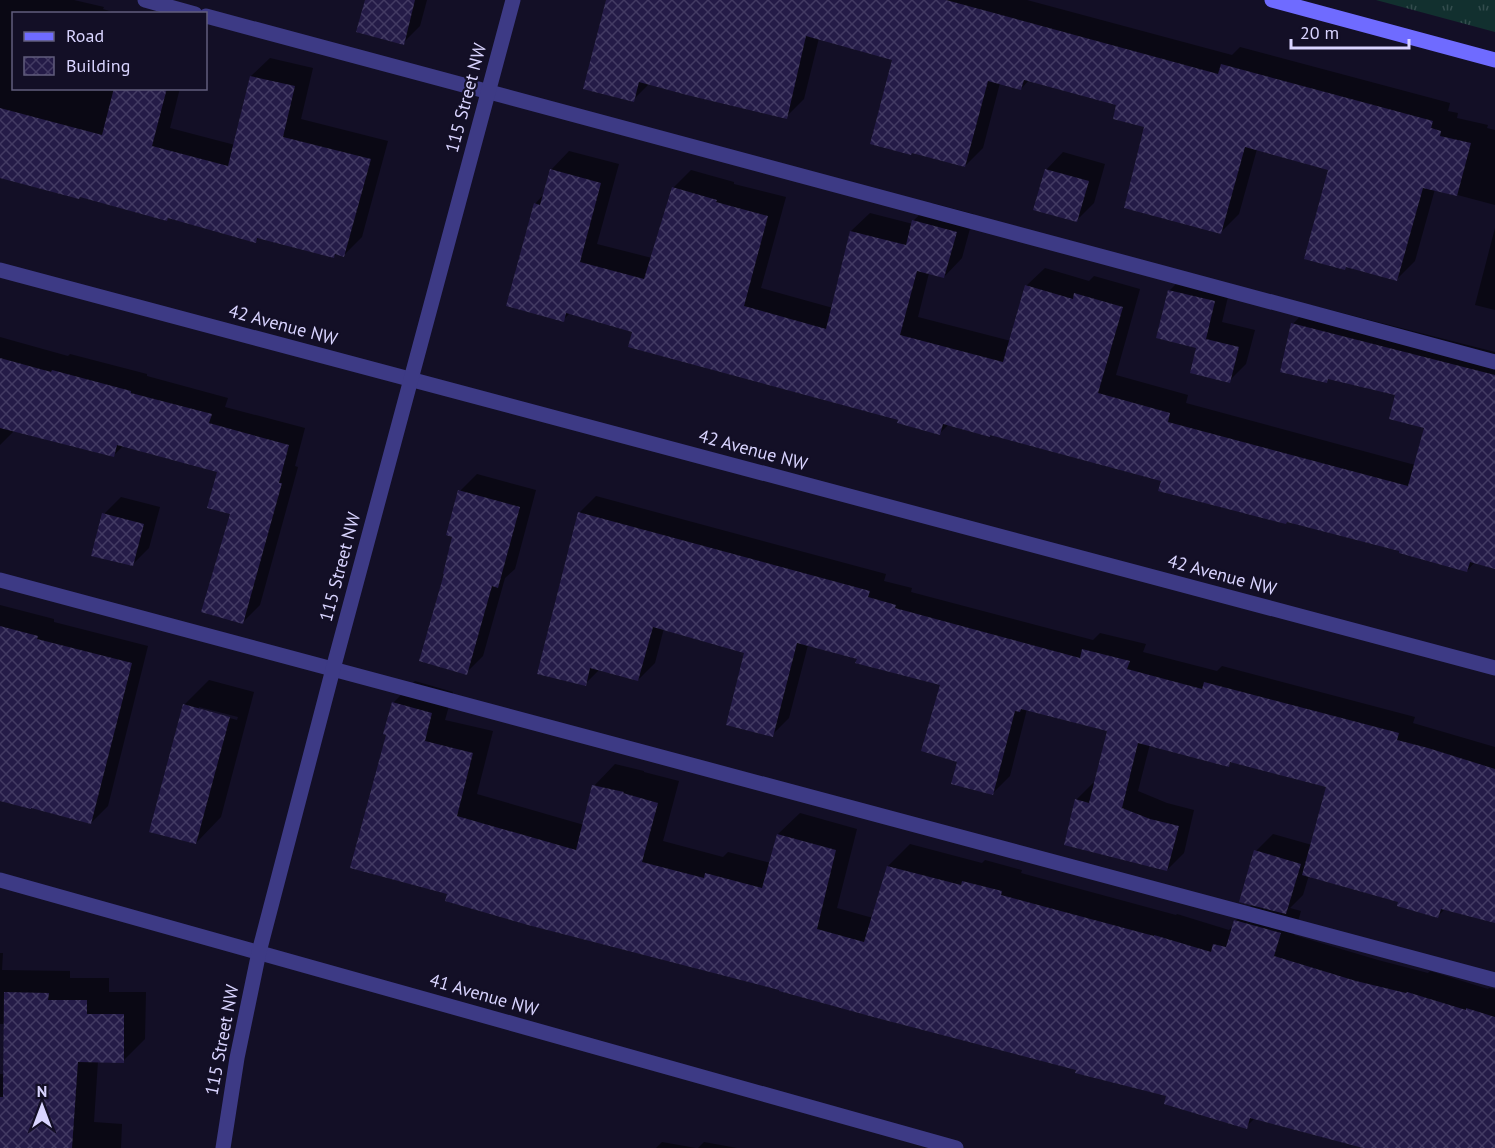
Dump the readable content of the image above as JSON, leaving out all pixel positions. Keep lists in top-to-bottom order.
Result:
{
  "streets": {
    "street": ["115 Street NW", "42 Avenue NW", "41 Avenue NW"]
  },
  "crossings": [
    ["115 Street NW", "42 Avenue NW"],
    ["115 Street NW", "41 Avenue NW"]
  ],
  "legend": ["Road", "Building"],
  "scale_bar": "20 m",
  "north": "top"
}
